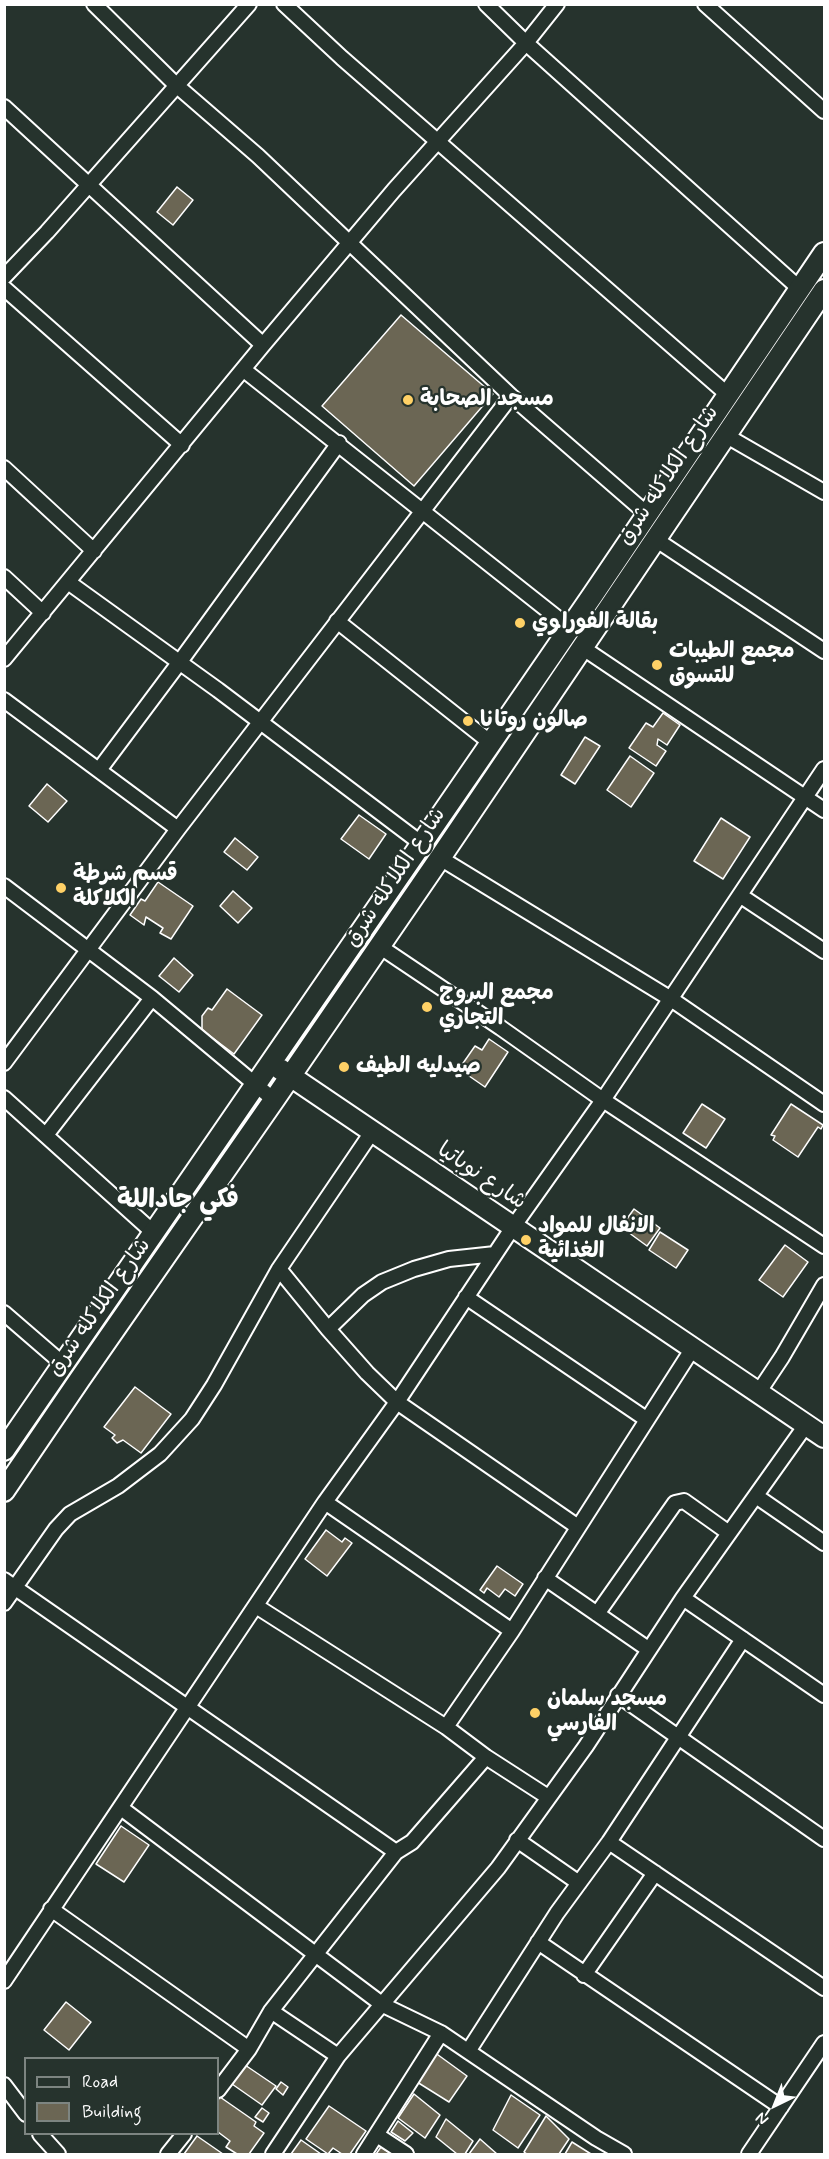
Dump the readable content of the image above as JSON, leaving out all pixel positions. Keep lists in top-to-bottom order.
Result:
{
  "streets": {
    "street": ["شارع الكلاكله شرق", "شارع نوباتيا"]
  },
  "crossings": [
    ["شارع الكلاكله شرق", "شارع نوباتيا"]
  ],
  "districts": ["فكي جاداللة"],
  "places": [
    "مسجد الصحابة",
    "بقالة الفوراوي",
    "مجمع الطيبات للتسوق",
    "صالون روتانا",
    "قسم شرطة الكلاكلة",
    "مجمع البروج التجاري",
    "صيدليه الطيف",
    "الانفال للمواد الغذائية",
    "مسجد سلمان الفارسي"
  ],
  "legend": ["Road", "Building"],
  "north": "bottom left"
}
